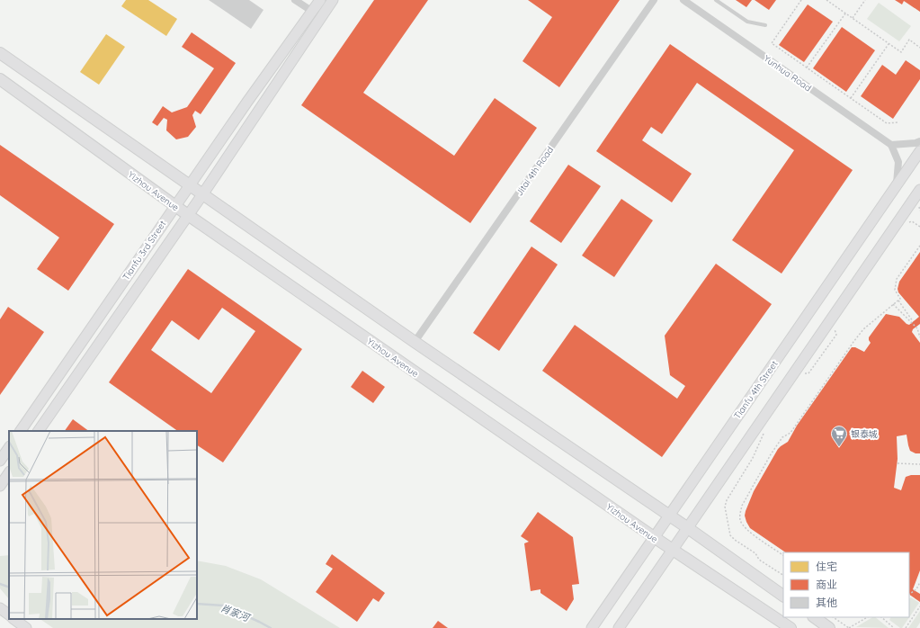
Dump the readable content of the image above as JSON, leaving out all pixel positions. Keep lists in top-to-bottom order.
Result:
{
  "streets": {
    "main road": ["Yizhou Avenue"],
    "street": [
      "Yunhua Road",
      "Jitai 4th Road",
      "Tianfu 3rd Street",
      "Tianfu 4th Street"
    ]
  },
  "crossings": [
    ["Yizhou Avenue", "Tianfu 3rd Street"],
    ["Yizhou Avenue", "Tianfu 4th Street"]
  ],
  "water": ["肖家河"],
  "places": {
    "supermarket": ["银泰城"]
  },
  "legend": ["住宅", "商业", "其他"]
}
